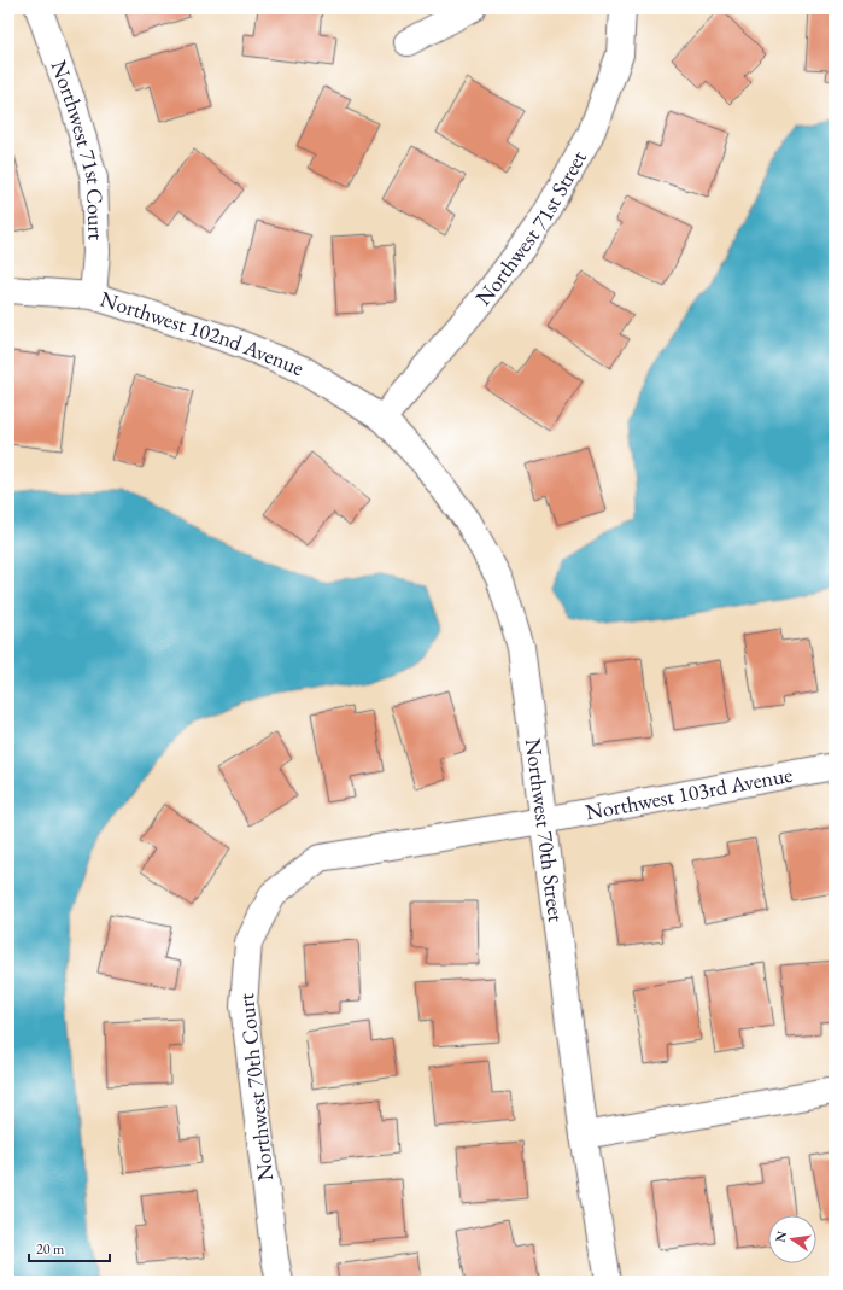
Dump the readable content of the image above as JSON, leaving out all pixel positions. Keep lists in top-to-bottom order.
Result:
{
  "streets": {
    "street": [
      "Northwest 71st Court",
      "Northwest 71st Street",
      "Northwest 102nd Avenue",
      "Northwest 103rd Avenue",
      "Northwest 70th Street",
      "Northwest 70th Court"
    ]
  },
  "crossings": [
    ["Northwest 71st Court", "Northwest 102nd Avenue"],
    ["Northwest 71st Street", "Northwest 102nd Avenue"],
    ["Northwest 71st Street", "Northwest 70th Street"],
    ["Northwest 102nd Avenue", "Northwest 70th Street"],
    ["Northwest 103rd Avenue", "Northwest 70th Street"],
    ["Northwest 103rd Avenue", "Northwest 70th Court"],
    ["Northwest 70th Street", "Northwest 70th Court"]
  ],
  "scale_bar": "20 m",
  "north": "left"
}
